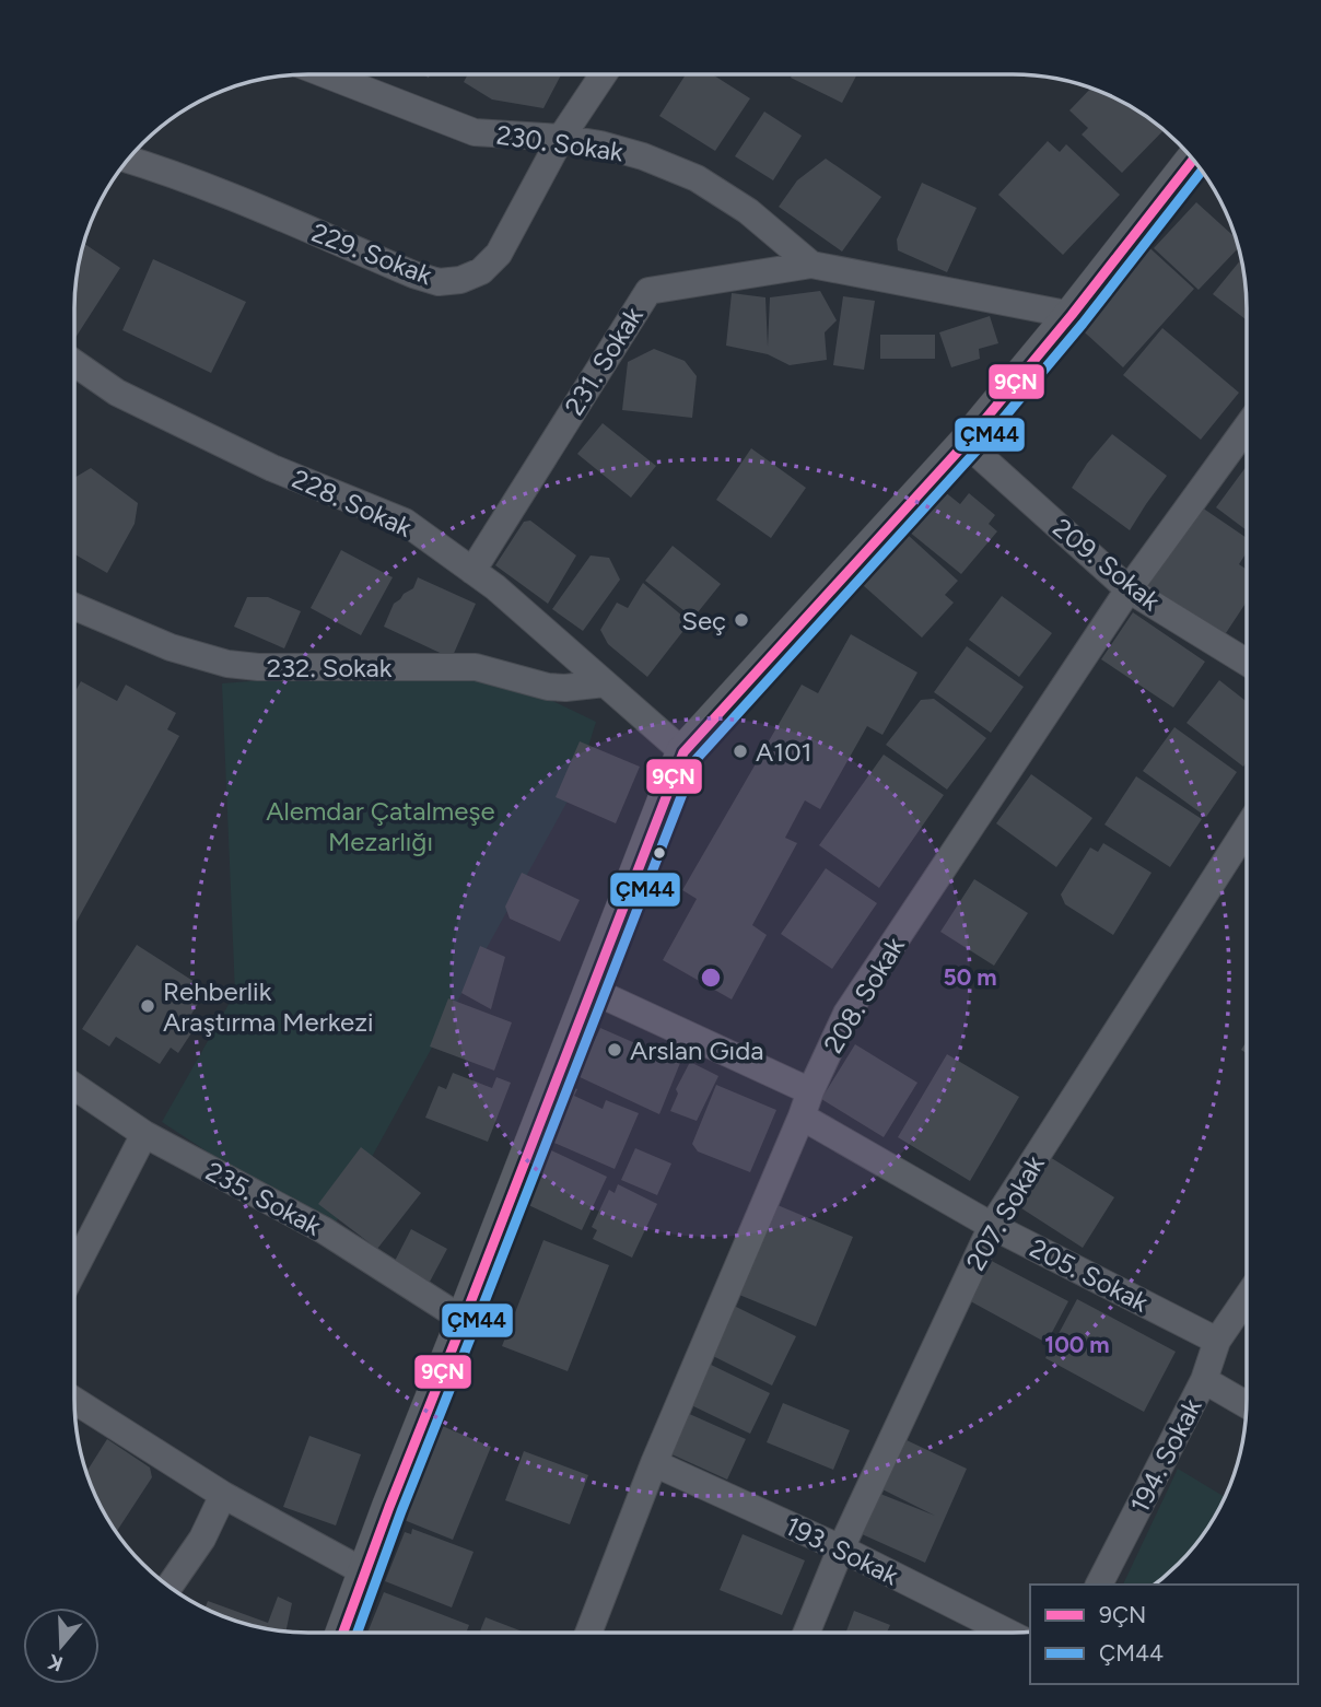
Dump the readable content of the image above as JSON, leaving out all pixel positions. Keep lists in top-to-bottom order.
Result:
{
  "streets": {
    "street": [
      "230. Sokak",
      "229. Sokak",
      "231. Sokak",
      "228. Sokak",
      "209. Sokak",
      "232. Sokak",
      "208. Sokak",
      "235. Sokak",
      "207. Sokak",
      "205. Sokak",
      "194. Sokak",
      "193. Sokak"
    ]
  },
  "crossings": [
    ["230. Sokak", "229. Sokak"],
    ["230. Sokak", "231. Sokak"],
    ["231. Sokak", "228. Sokak"],
    ["228. Sokak", "232. Sokak"],
    ["209. Sokak", "208. Sokak"],
    ["208. Sokak", "205. Sokak"],
    ["208. Sokak", "193. Sokak"],
    ["207. Sokak", "205. Sokak"],
    ["207. Sokak", "193. Sokak"]
  ],
  "parks": ["Alemdar Çatalmeşe Mezarlığı"],
  "places": [
    "Seç",
    "A101",
    "Rehberlik Araştırma Merkezi",
    "Arslan Gıda"
  ],
  "lines": ["transit line 9ÇN", "transit line ÇM44"],
  "legend": ["9ÇN", "ÇM44"],
  "north": "bottom",
  "rings": ["50 m", "100 m"]
}
